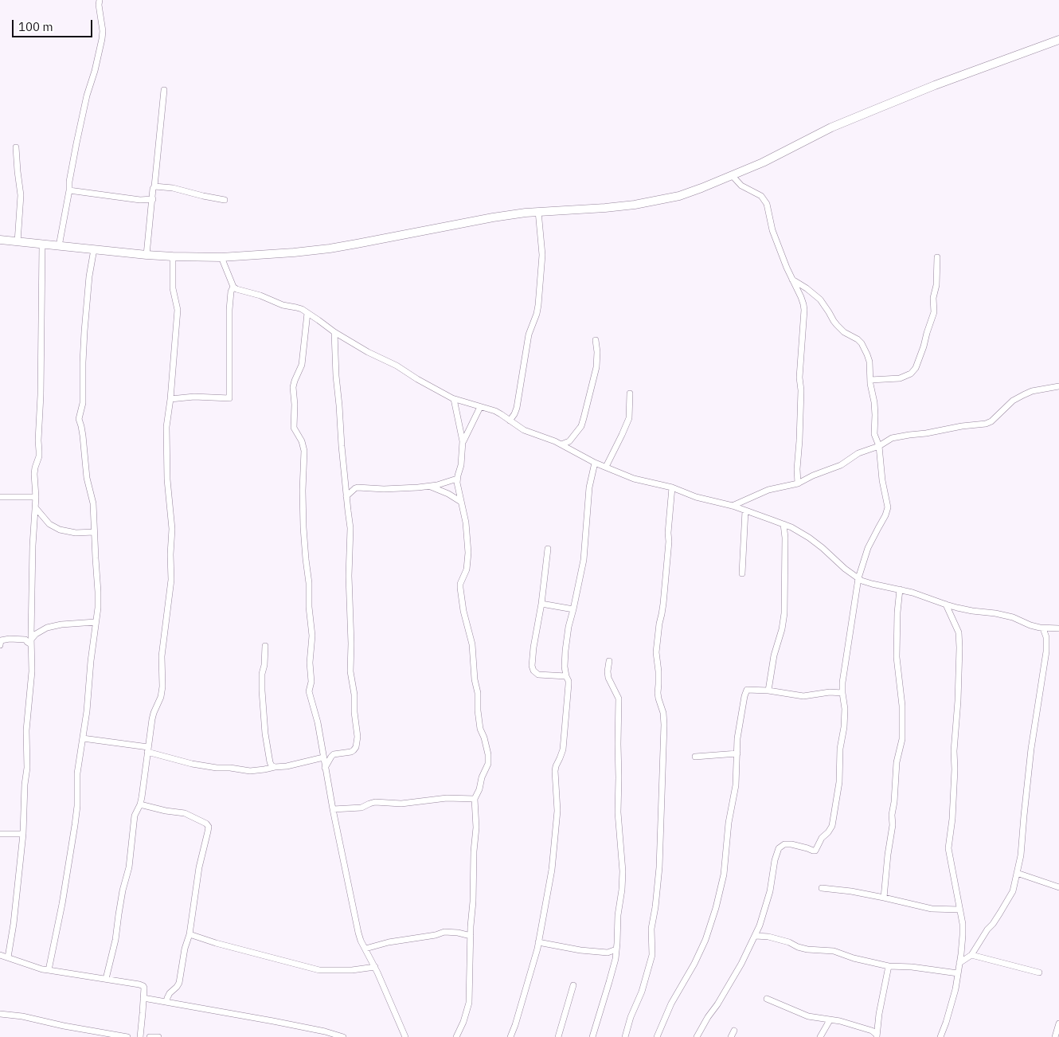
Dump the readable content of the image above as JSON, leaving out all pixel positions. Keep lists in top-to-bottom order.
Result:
{
  "scale_bar": "100 m"
}
